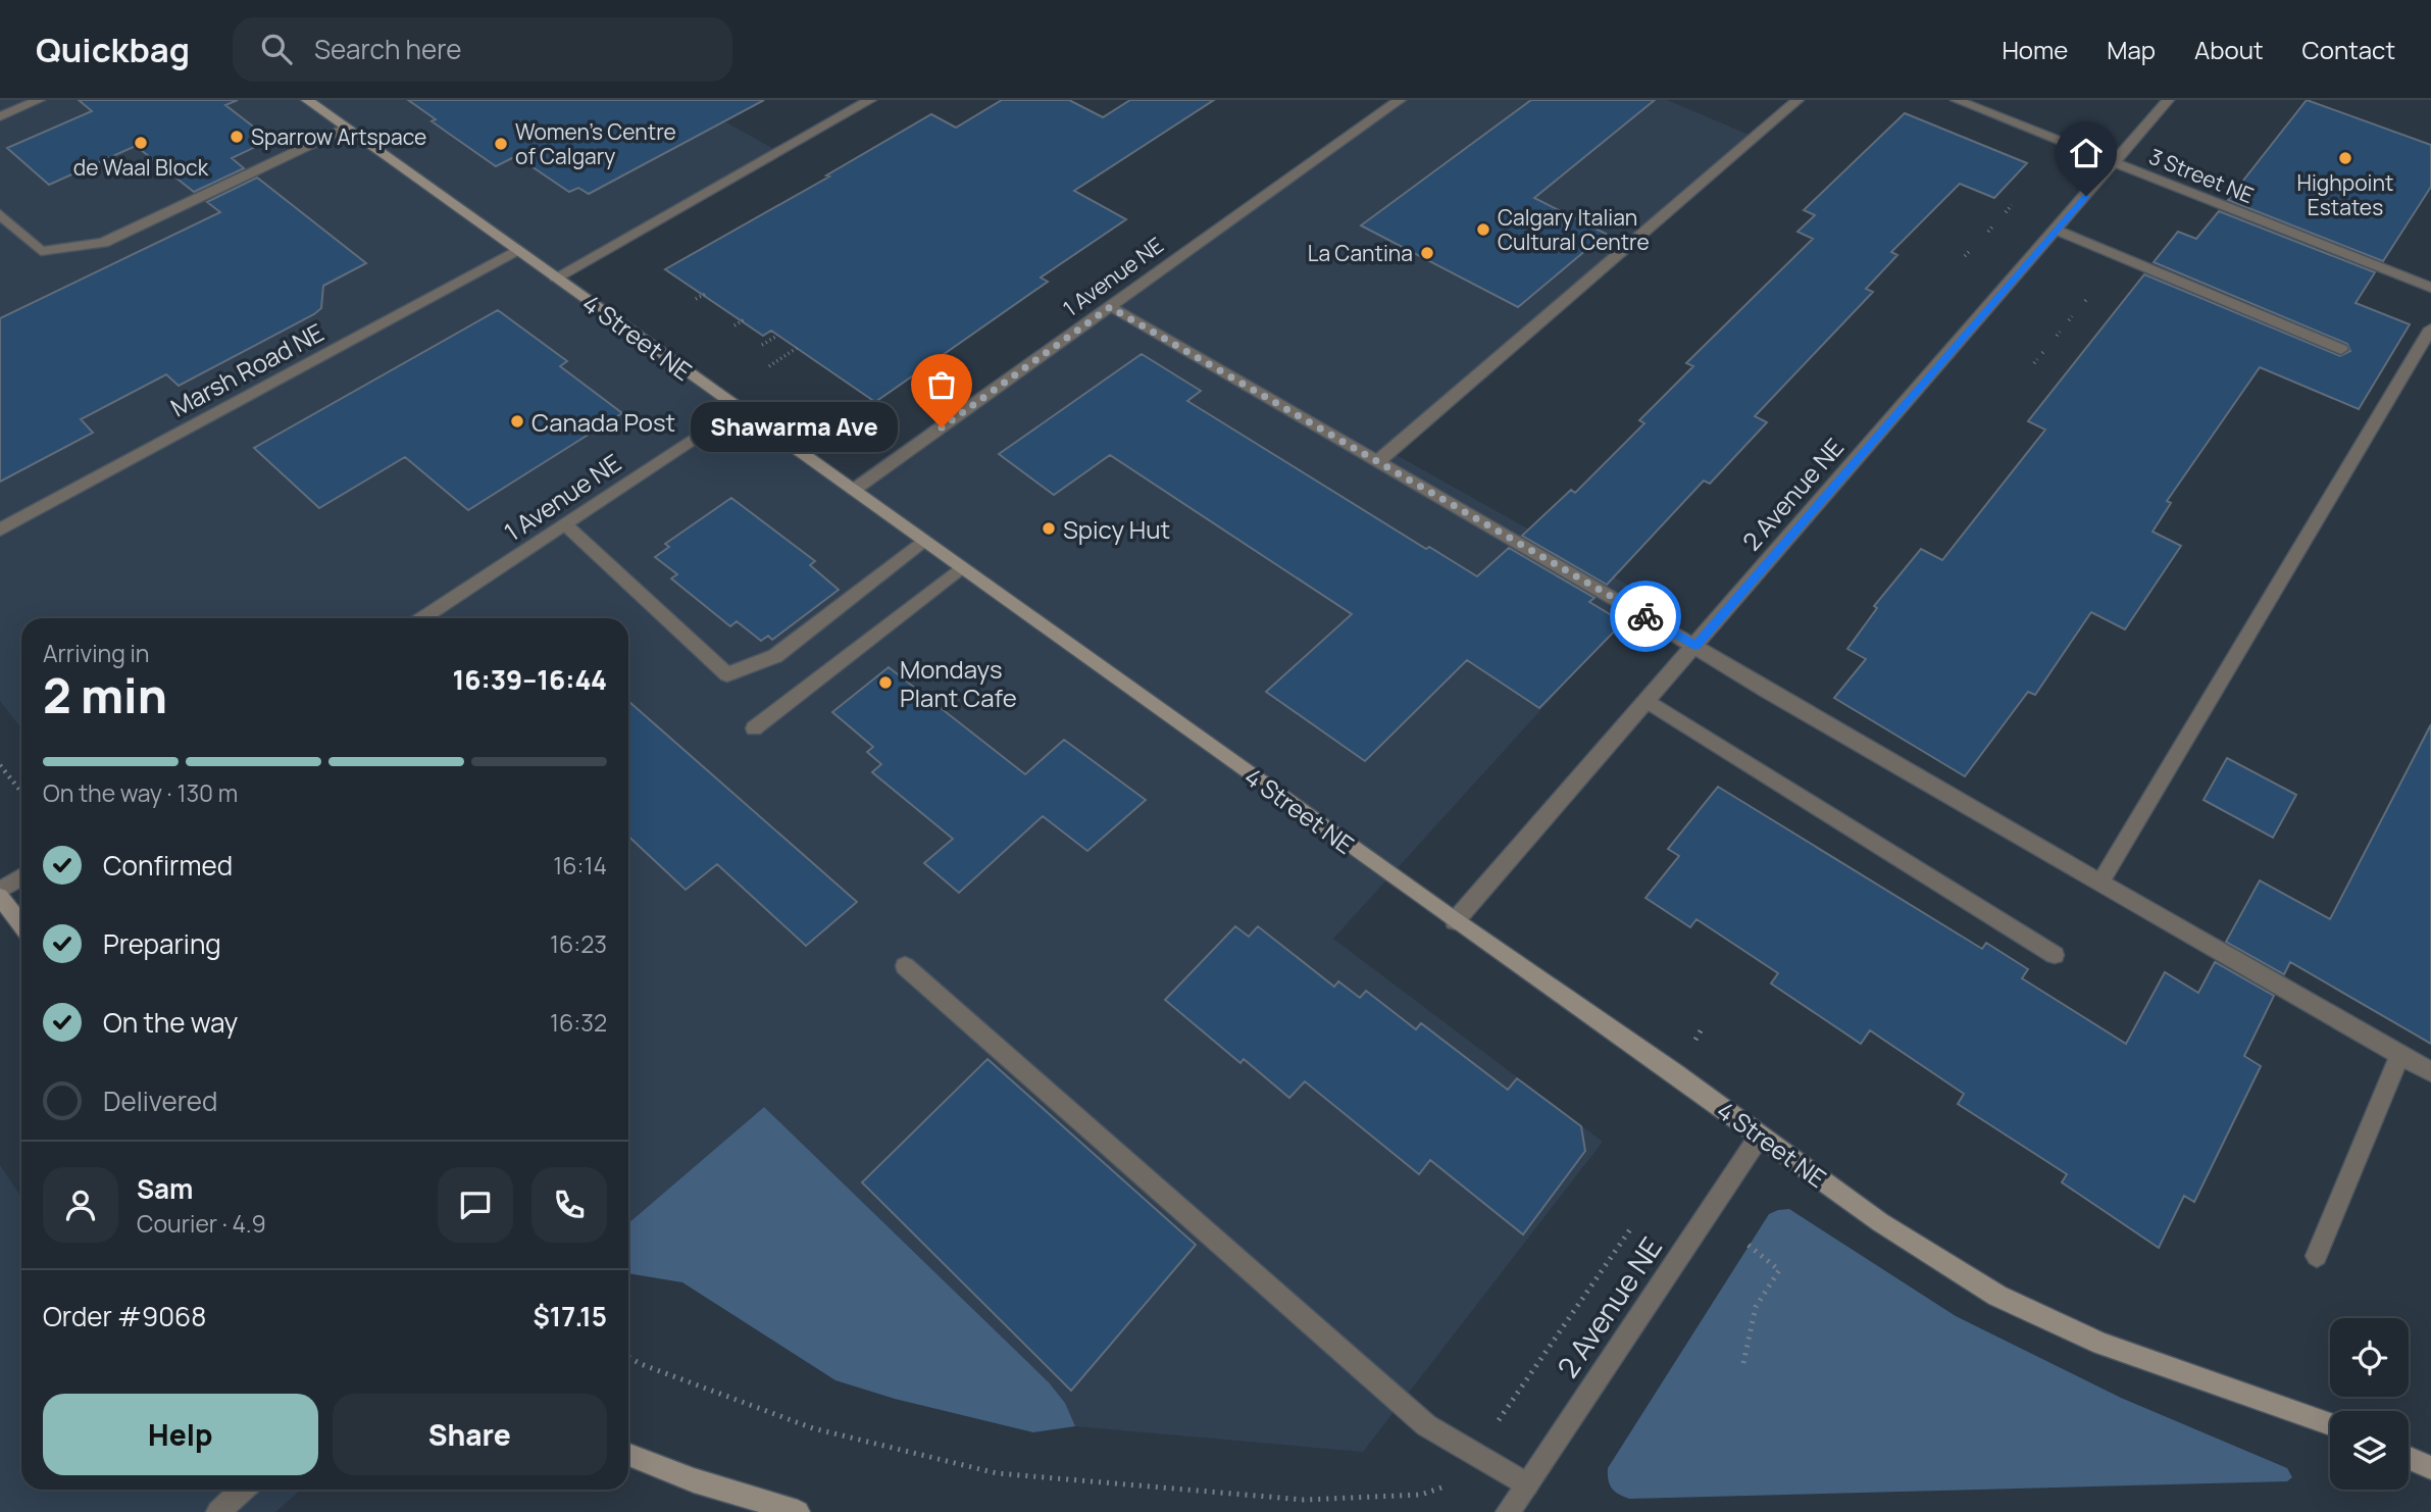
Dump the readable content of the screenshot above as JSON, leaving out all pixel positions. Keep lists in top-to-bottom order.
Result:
{
  "streets": {
    "main road": ["4 Street NE"],
    "street": [
      "3 Street NE",
      "1 Avenue NE",
      "Marsh Road NE",
      "2 Avenue NE"
    ]
  },
  "crossings": [
    ["3 Street NE", "2 Avenue NE"],
    ["1 Avenue NE", "4 Street NE"],
    ["4 Street NE", "Marsh Road NE"],
    ["4 Street NE", "2 Avenue NE"]
  ],
  "places": [
    "Sparrow Artspace",
    "de Waal Block",
    "Women's Centre of Calgary",
    "Highpoint Estates",
    "Calgary Italian Cultural Centre",
    "La Cantina",
    "Canada Post",
    "Shawarma Ave",
    "Spicy Hut",
    "Mondays Plant Cafe"
  ],
  "page": {
    "header": "Quickbag",
    "search": "Search here",
    "nav": [
      "Home",
      "Map",
      "About",
      "Contact"
    ],
    "bubble": "Shawarma Ave",
    "heading": ["2 min", "Arriving in", "16:39–16:44"],
    "panel": [
      "Sam",
      "Courier · 4.9",
      "Order #9068",
      "$17.15"
    ],
    "bar": "On the way · 130 m",
    "list": [
      ["Confirmed", "16:14"],
      ["Preparing", "16:23"],
      ["On the way", "16:32"],
      "Delivered"
    ],
    "buttons": ["Help", "Share"]
  }
}
